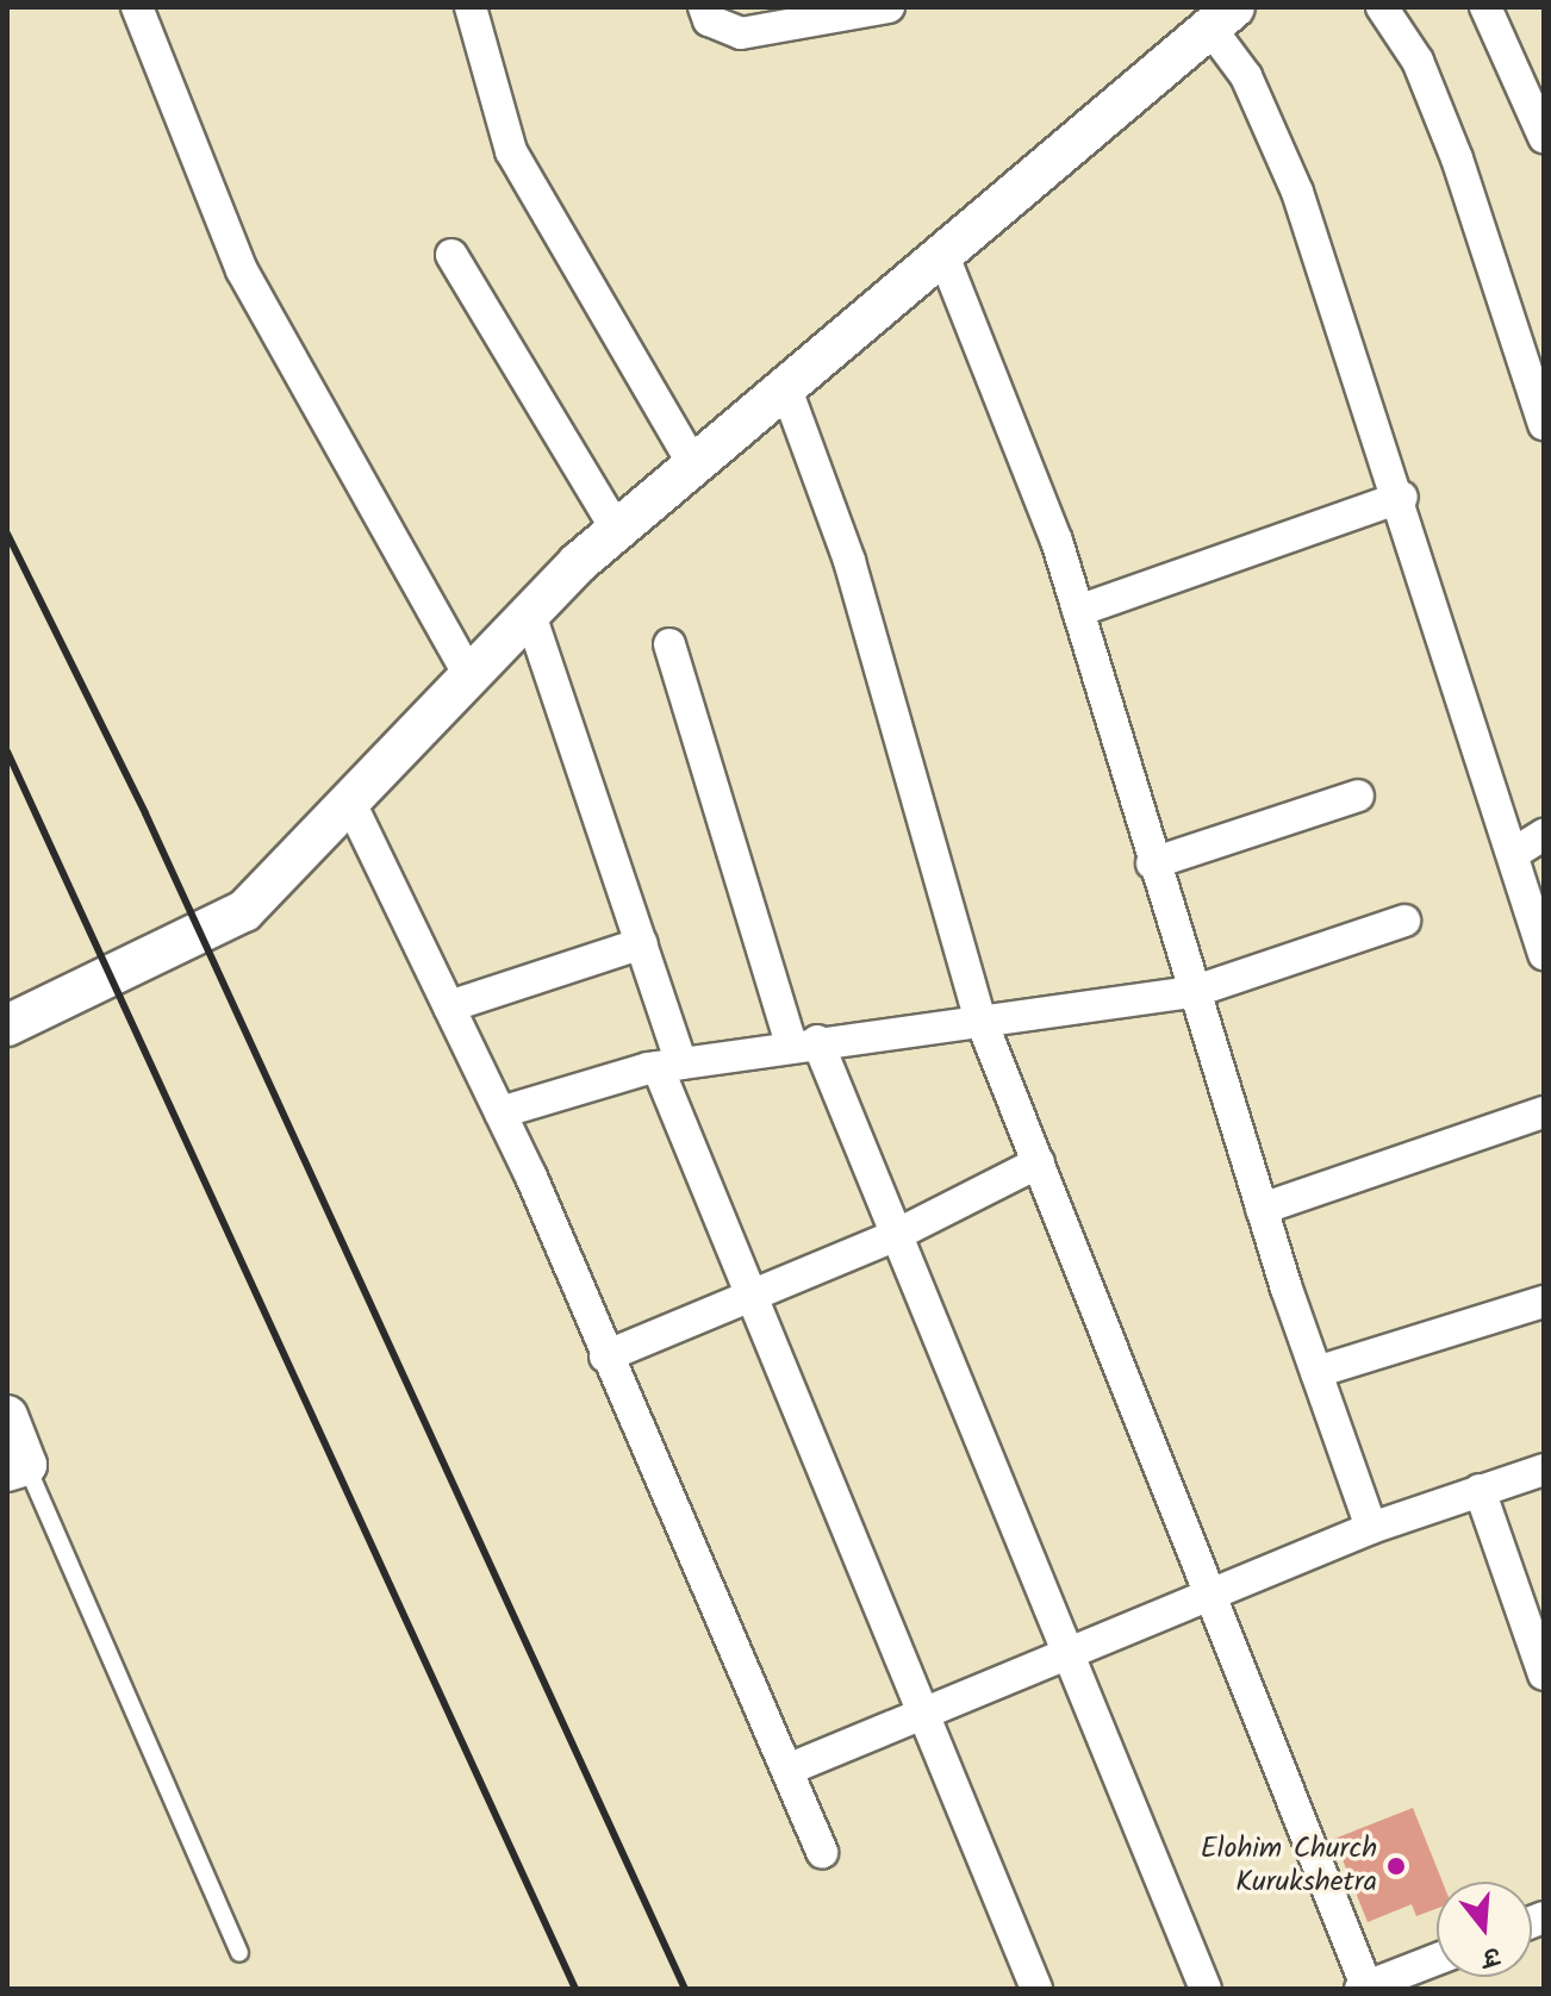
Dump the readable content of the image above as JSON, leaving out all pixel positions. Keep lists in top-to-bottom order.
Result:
{
  "places": ["Elohim Church Kurukshetra"],
  "north": "bottom"
}
